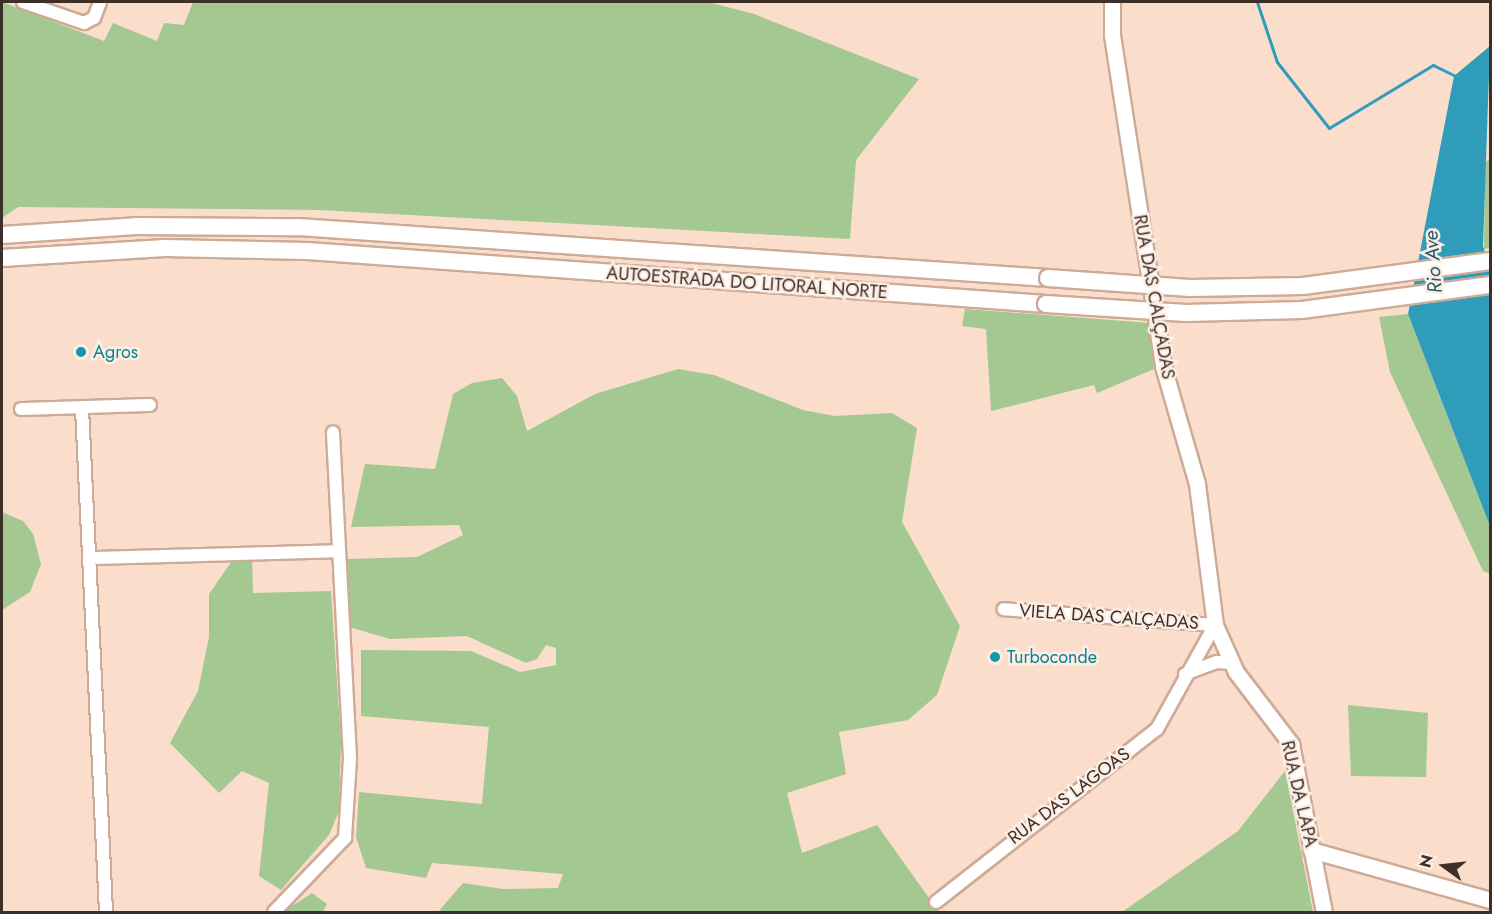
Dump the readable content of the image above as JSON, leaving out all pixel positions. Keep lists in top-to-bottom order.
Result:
{
  "streets": {
    "highway": ["AUTOESTRADA DO LITORAL NORTE"],
    "main road": ["RUA DAS CALÇADAS", "RUA DA LAPA"],
    "street": ["VIELA DAS CALÇADAS", "RUA DAS LAGOAS"]
  },
  "crossings": [
    ["RUA DAS CALÇADAS", "VIELA DAS CALÇADAS"],
    ["RUA DAS CALÇADAS", "RUA DA LAPA"],
    ["RUA DAS CALÇADAS", "RUA DAS LAGOAS"],
    ["VIELA DAS CALÇADAS", "RUA DA LAPA"],
    ["VIELA DAS CALÇADAS", "RUA DAS LAGOAS"],
    ["RUA DA LAPA", "RUA DAS LAGOAS"]
  ],
  "water": ["Rio Ave"],
  "places": ["Agros", "Turboconde"],
  "north": "left"
}
